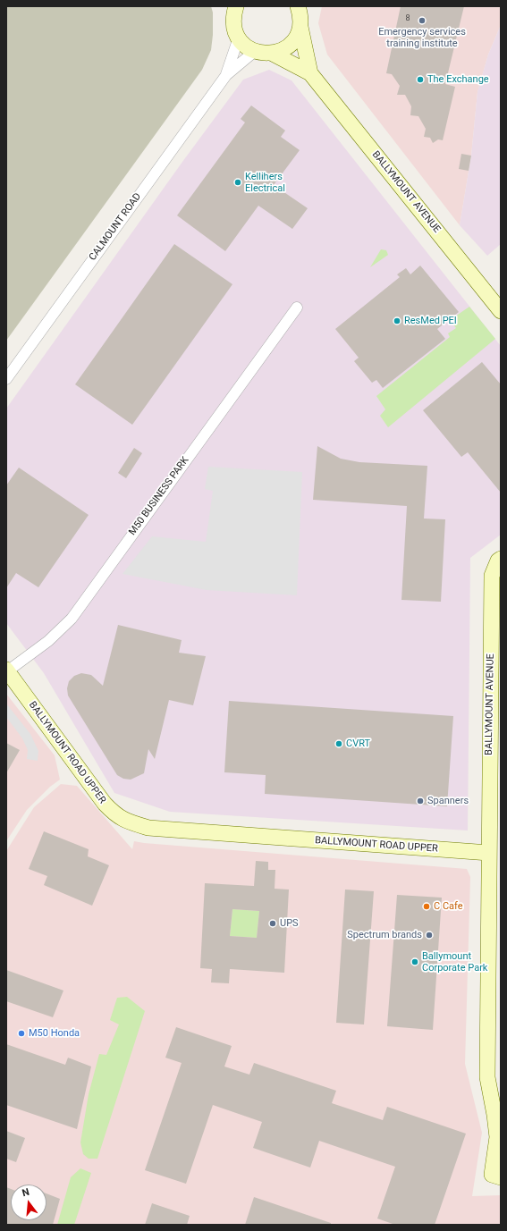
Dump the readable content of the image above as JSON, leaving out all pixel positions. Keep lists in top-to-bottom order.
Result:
{
  "streets": {
    "street": [
      "BALLYMOUNT AVENUE",
      "CALMOUNT ROAD",
      "M50 BUSINESS PARK",
      "BALLYMOUNT ROAD UPPER"
    ]
  },
  "crossings": [
    ["BALLYMOUNT AVENUE", "BALLYMOUNT ROAD UPPER"],
    ["M50 BUSINESS PARK", "BALLYMOUNT ROAD UPPER"]
  ],
  "places": [
    "Emergency services training institute",
    "The Exchange",
    "Kellihers Electrical",
    "ResMed PEI",
    "CVRT",
    "Spanners",
    "C Cafe",
    "UPS",
    "Spectrum brands",
    "Ballymount Corporate Park",
    "M50 Honda"
  ],
  "house_numbers": ["8"],
  "north": "top"
}
